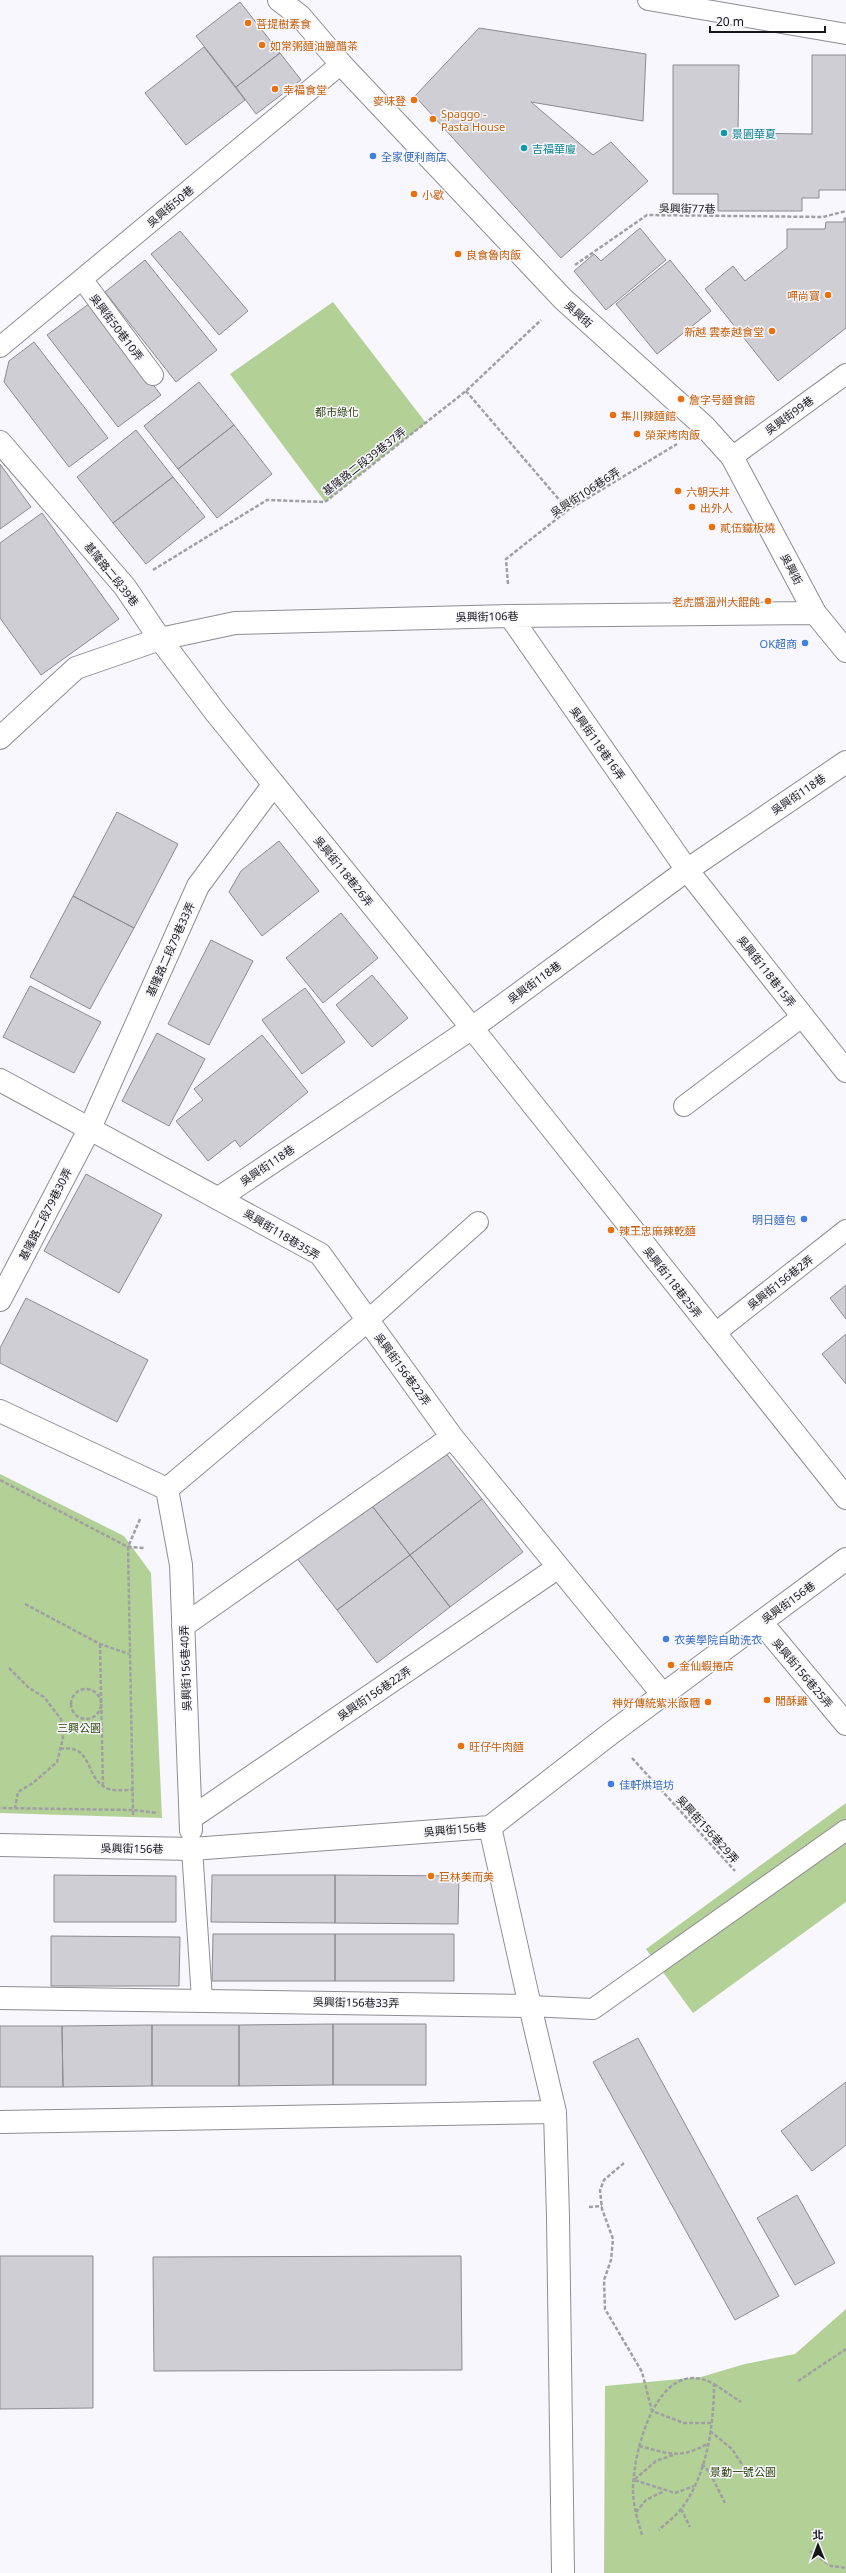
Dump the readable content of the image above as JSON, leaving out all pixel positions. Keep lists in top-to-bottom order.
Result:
{
  "streets": {
    "street": [
      "吳興街",
      "基隆路二段39巷",
      "吳興街106巷",
      "吳興街118巷16弄",
      "吳興街118巷",
      "吳興街118巷26弄",
      "基隆路二段79巷33弄",
      "吳興街118巷15弄",
      "基隆路二段79巷30弄",
      "吳興街118巷35弄",
      "吳興街118巷25弄",
      "吳興街156巷22弄",
      "吳興街156巷",
      "吳興街156巷40弄",
      "吳興街156巷25弄",
      "吳興街156巷33弄"
    ],
    "lane": [
      "吳興街50巷",
      "吳興街50巷10弄",
      "吳興街99巷",
      "吳興街156巷2弄"
    ],
    "path": [
      "吳興街77巷",
      "基隆路二段39巷37弄",
      "吳興街106巷6弄",
      "吳興街156巷29弄"
    ]
  },
  "crossings": [
    ["吳興街50巷", "吳興街"],
    ["吳興街50巷", "吳興街50巷10弄"],
    ["吳興街77巷", "吳興街"],
    ["吳興街", "吳興街99巷"],
    ["吳興街", "基隆路二段39巷37弄"],
    ["吳興街", "吳興街106巷6弄"],
    ["吳興街", "吳興街106巷"],
    ["基隆路二段39巷37弄", "基隆路二段39巷"],
    ["吳興街106巷6弄", "吳興街106巷"],
    ["吳興街106巷6弄", "吳興街118巷16弄"],
    ["基隆路二段39巷", "吳興街106巷"],
    ["基隆路二段39巷", "吳興街118巷26弄"],
    ["吳興街106巷", "吳興街118巷16弄"],
    ["吳興街118巷16弄", "吳興街118巷"],
    ["吳興街118巷16弄", "吳興街118巷15弄"],
    ["吳興街118巷", "吳興街118巷26弄"],
    ["吳興街118巷", "吳興街118巷15弄"],
    ["吳興街118巷", "吳興街118巷35弄"],
    ["吳興街118巷", "吳興街118巷25弄"],
    ["吳興街118巷26弄", "基隆路二段79巷33弄"],
    ["吳興街118巷26弄", "吳興街118巷25弄"],
    ["基隆路二段79巷33弄", "基隆路二段79巷30弄"],
    ["基隆路二段79巷33弄", "吳興街118巷35弄"],
    ["基隆路二段79巷30弄", "吳興街118巷35弄"],
    ["吳興街118巷35弄", "吳興街156巷22弄"],
    ["吳興街118巷25弄", "吳興街156巷2弄"],
    ["吳興街156巷22弄", "吳興街156巷"],
    ["吳興街156巷22弄", "吳興街156巷40弄"],
    ["吳興街156巷", "吳興街156巷40弄"],
    ["吳興街156巷", "吳興街156巷25弄"],
    ["吳興街156巷", "吳興街156巷29弄"]
  ],
  "parks": ["都市綠化", "三興公園", "景勤一號公園"],
  "places": [
    "菩提樹素食",
    "如常粥麵油鹽醋茶",
    "幸福食堂",
    "麥味登",
    "Spaggo - Pasta House",
    "景園華夏",
    "吉福華廈",
    "全家便利商店",
    "小歇",
    "良食魯肉飯",
    "呷尚寶",
    "新越 雲泰越食堂",
    "詹字号麵食館",
    "集川辣麵館",
    "榮萊烤肉飯",
    "六朝天丼",
    "出外人",
    "貳伍鐵板燒",
    "老虎醬溫州大餛飩",
    "OK超商",
    "明日麵包",
    "辣王忠麻辣乾麵",
    "衣美學院自助洗衣",
    "金仙蝦捲店",
    "閒酥雞",
    "神好傳統紫米飯糰",
    "旺仔牛肉麵",
    "佳軒烘培坊",
    "巨林美而美"
  ],
  "scale_bar": "20 m",
  "north": "top"
}
